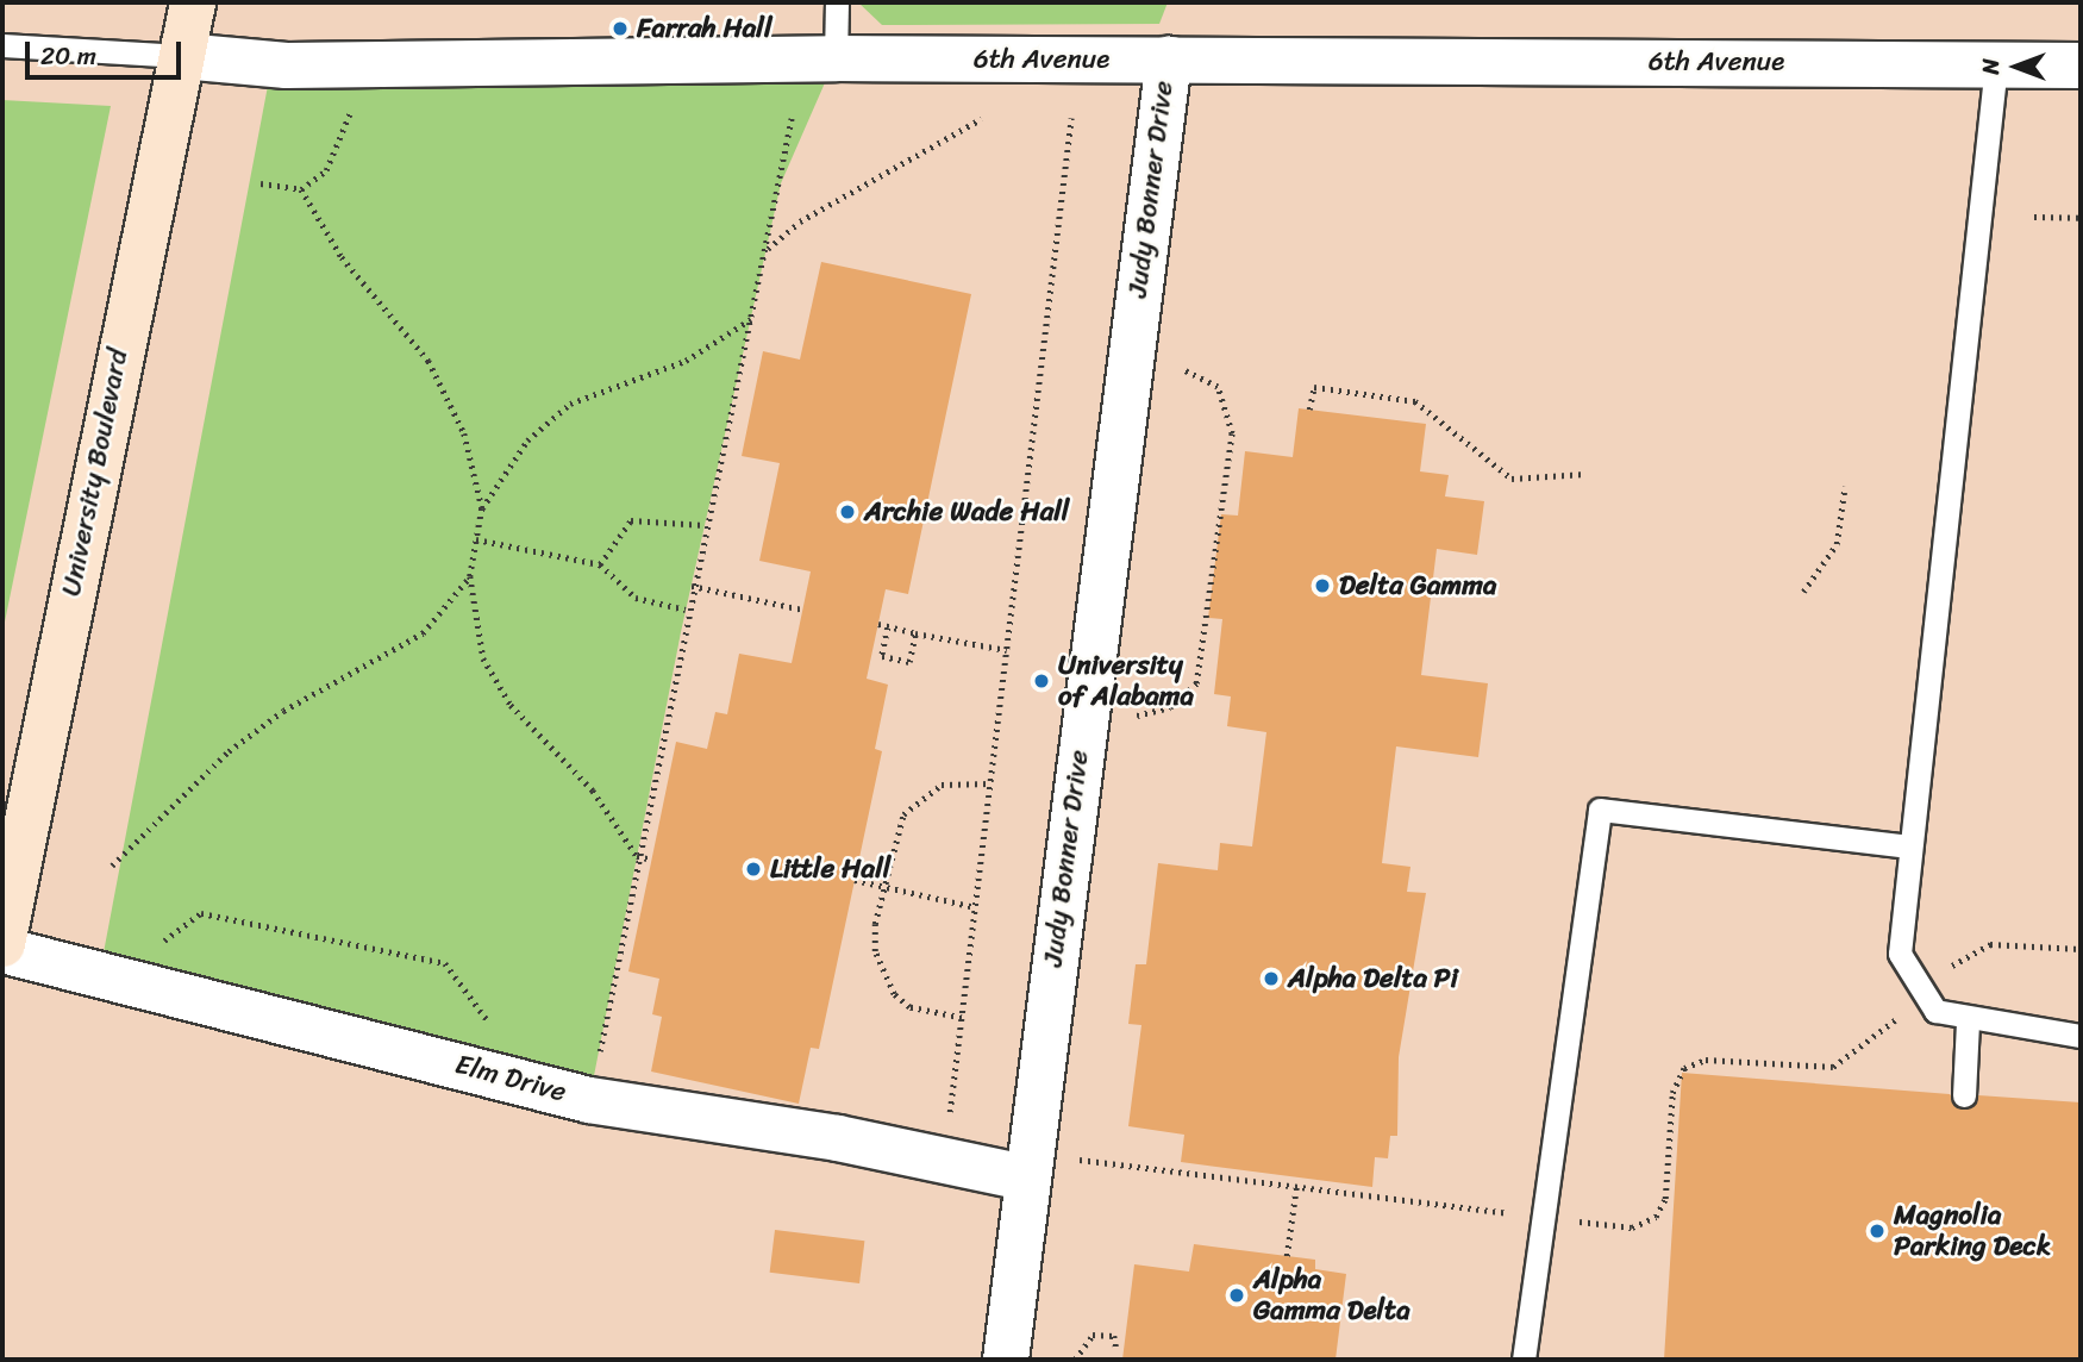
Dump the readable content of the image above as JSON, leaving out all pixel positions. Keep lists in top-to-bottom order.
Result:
{
  "streets": {
    "main road": ["University Boulevard"],
    "street": ["6th Avenue", "Judy Bonner Drive", "Elm Drive"]
  },
  "crossings": [
    ["6th Avenue", "Judy Bonner Drive"],
    ["6th Avenue", "University Boulevard"],
    ["Judy Bonner Drive", "Elm Drive"],
    ["University Boulevard", "Elm Drive"]
  ],
  "places": [
    "Farrah Hall",
    "Archie Wade Hall",
    "Delta Gamma",
    "University of Alabama",
    "Little Hall",
    "Alpha Delta Pi",
    "Magnolia Parking Deck",
    "Alpha Gamma Delta"
  ],
  "scale_bar": "20 m",
  "north": "left"
}
